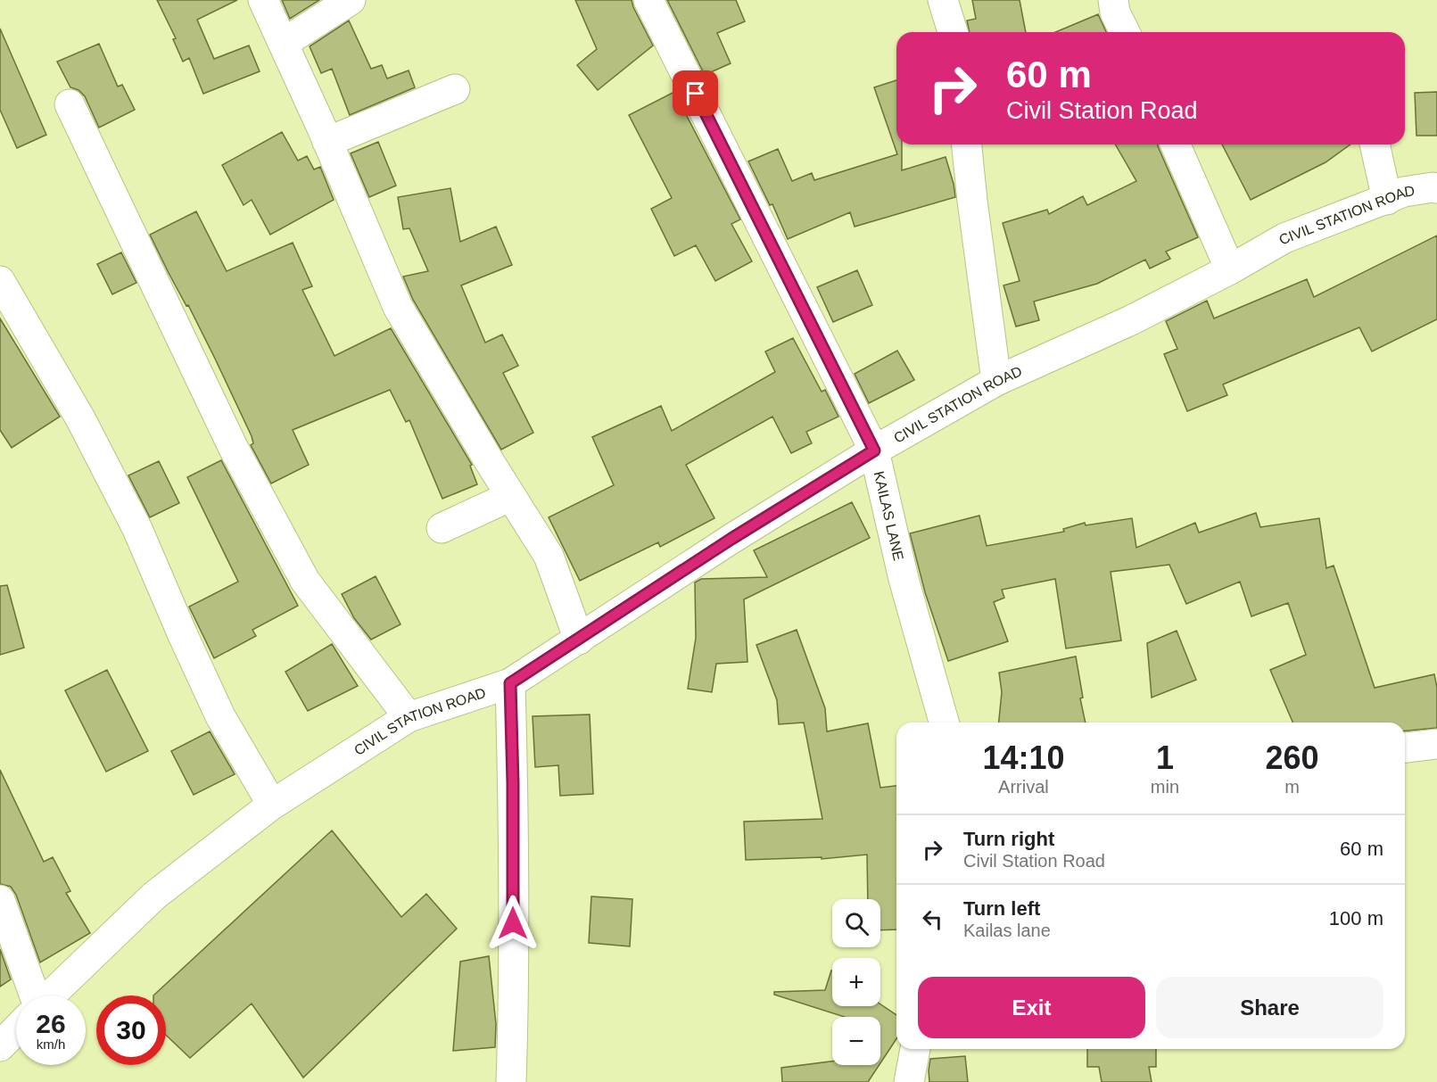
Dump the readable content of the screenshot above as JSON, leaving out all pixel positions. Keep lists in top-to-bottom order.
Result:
{
  "streets": {
    "street": ["CIVIL STATION ROAD", "KAILAS LANE"]
  },
  "crossings": [
    ["CIVIL STATION ROAD", "KAILAS LANE"]
  ],
  "page": {
    "turn": ["60 m", "Civil Station Road"],
    "eta": [
      "14:10",
      "Arrival",
      "1",
      "min",
      "260",
      "m"
    ],
    "list": [
      {
        "name": "Turn right",
        "note": "Civil Station Road",
        "value": "60 m"
      },
      {
        "name": "Turn left",
        "note": "Kailas lane",
        "value": "100 m"
      }
    ],
    "map_buttons": ["+", "−"],
    "buttons": ["Exit", "Share"],
    "speed": "26 km/h",
    "limit": "30"
  }
}
